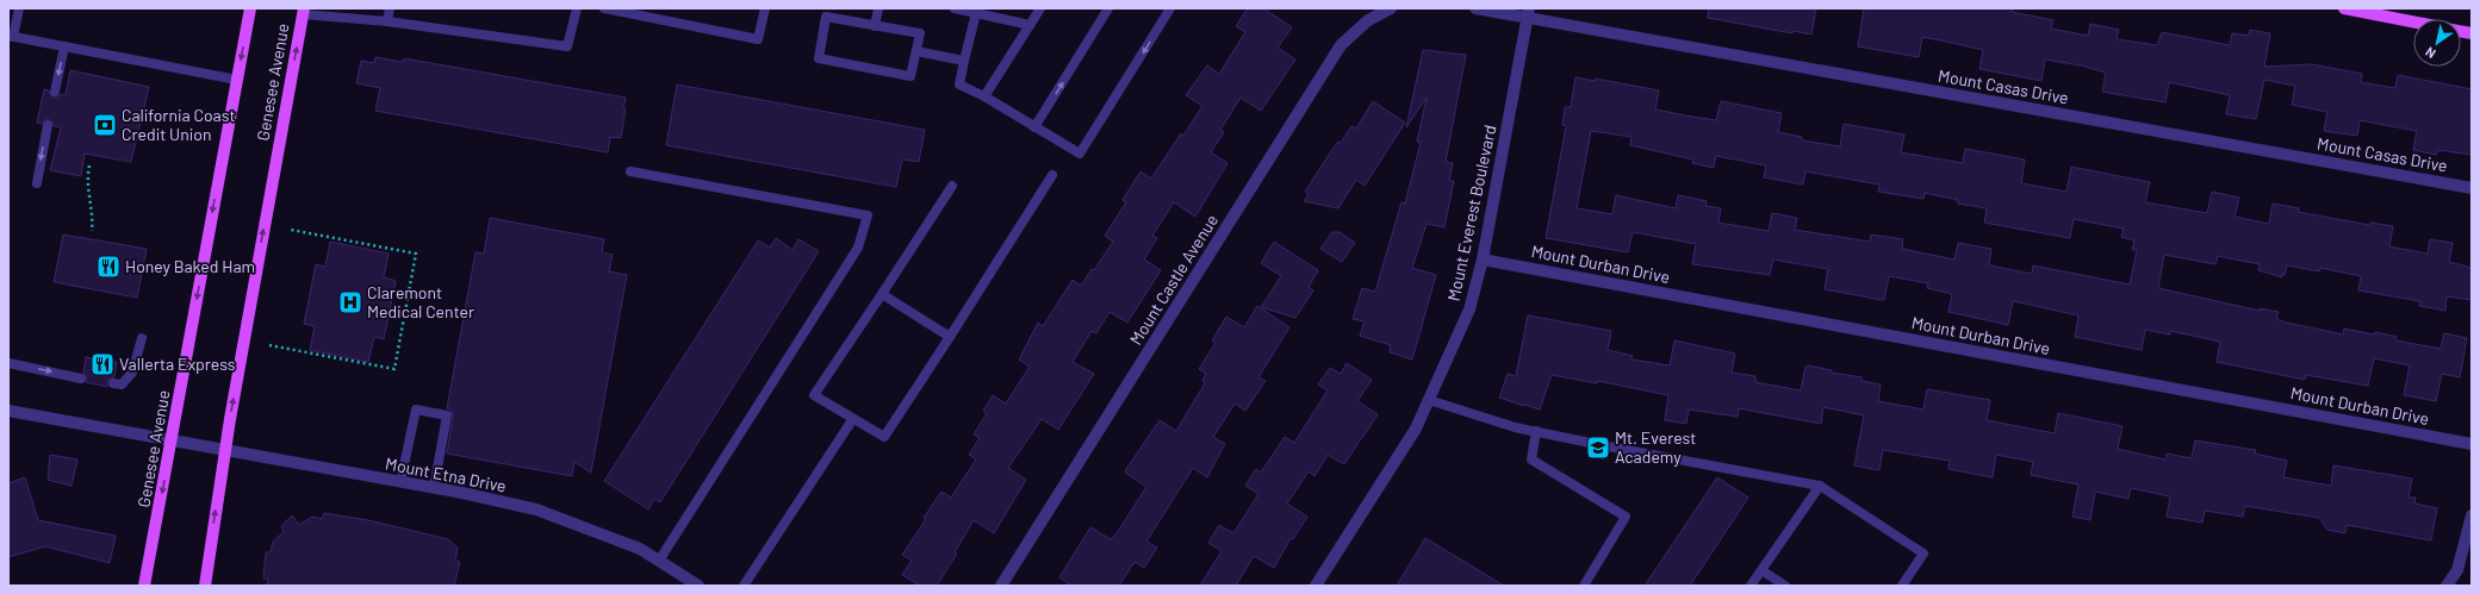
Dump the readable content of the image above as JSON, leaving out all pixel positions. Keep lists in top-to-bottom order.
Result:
{
  "streets": {
    "main road": ["Genesee Avenue"],
    "street": [
      "Mount Casas Drive",
      "Mount Everest Boulevard",
      "Mount Durban Drive",
      "Mount Castle Avenue",
      "Mount Etna Drive"
    ]
  },
  "crossings": [
    ["Genesee Avenue", "Mount Etna Drive"],
    ["Mount Casas Drive", "Mount Everest Boulevard"],
    ["Mount Everest Boulevard", "Mount Durban Drive"]
  ],
  "places": {
    "bank": ["California Coast Credit Union"],
    "restaurant": ["Honey Baked Ham", "Vallerta Express"],
    "hospital": ["Claremont Medical Center"],
    "school or university": ["Mt. Everest Academy"]
  },
  "north": "bottom left"
}
